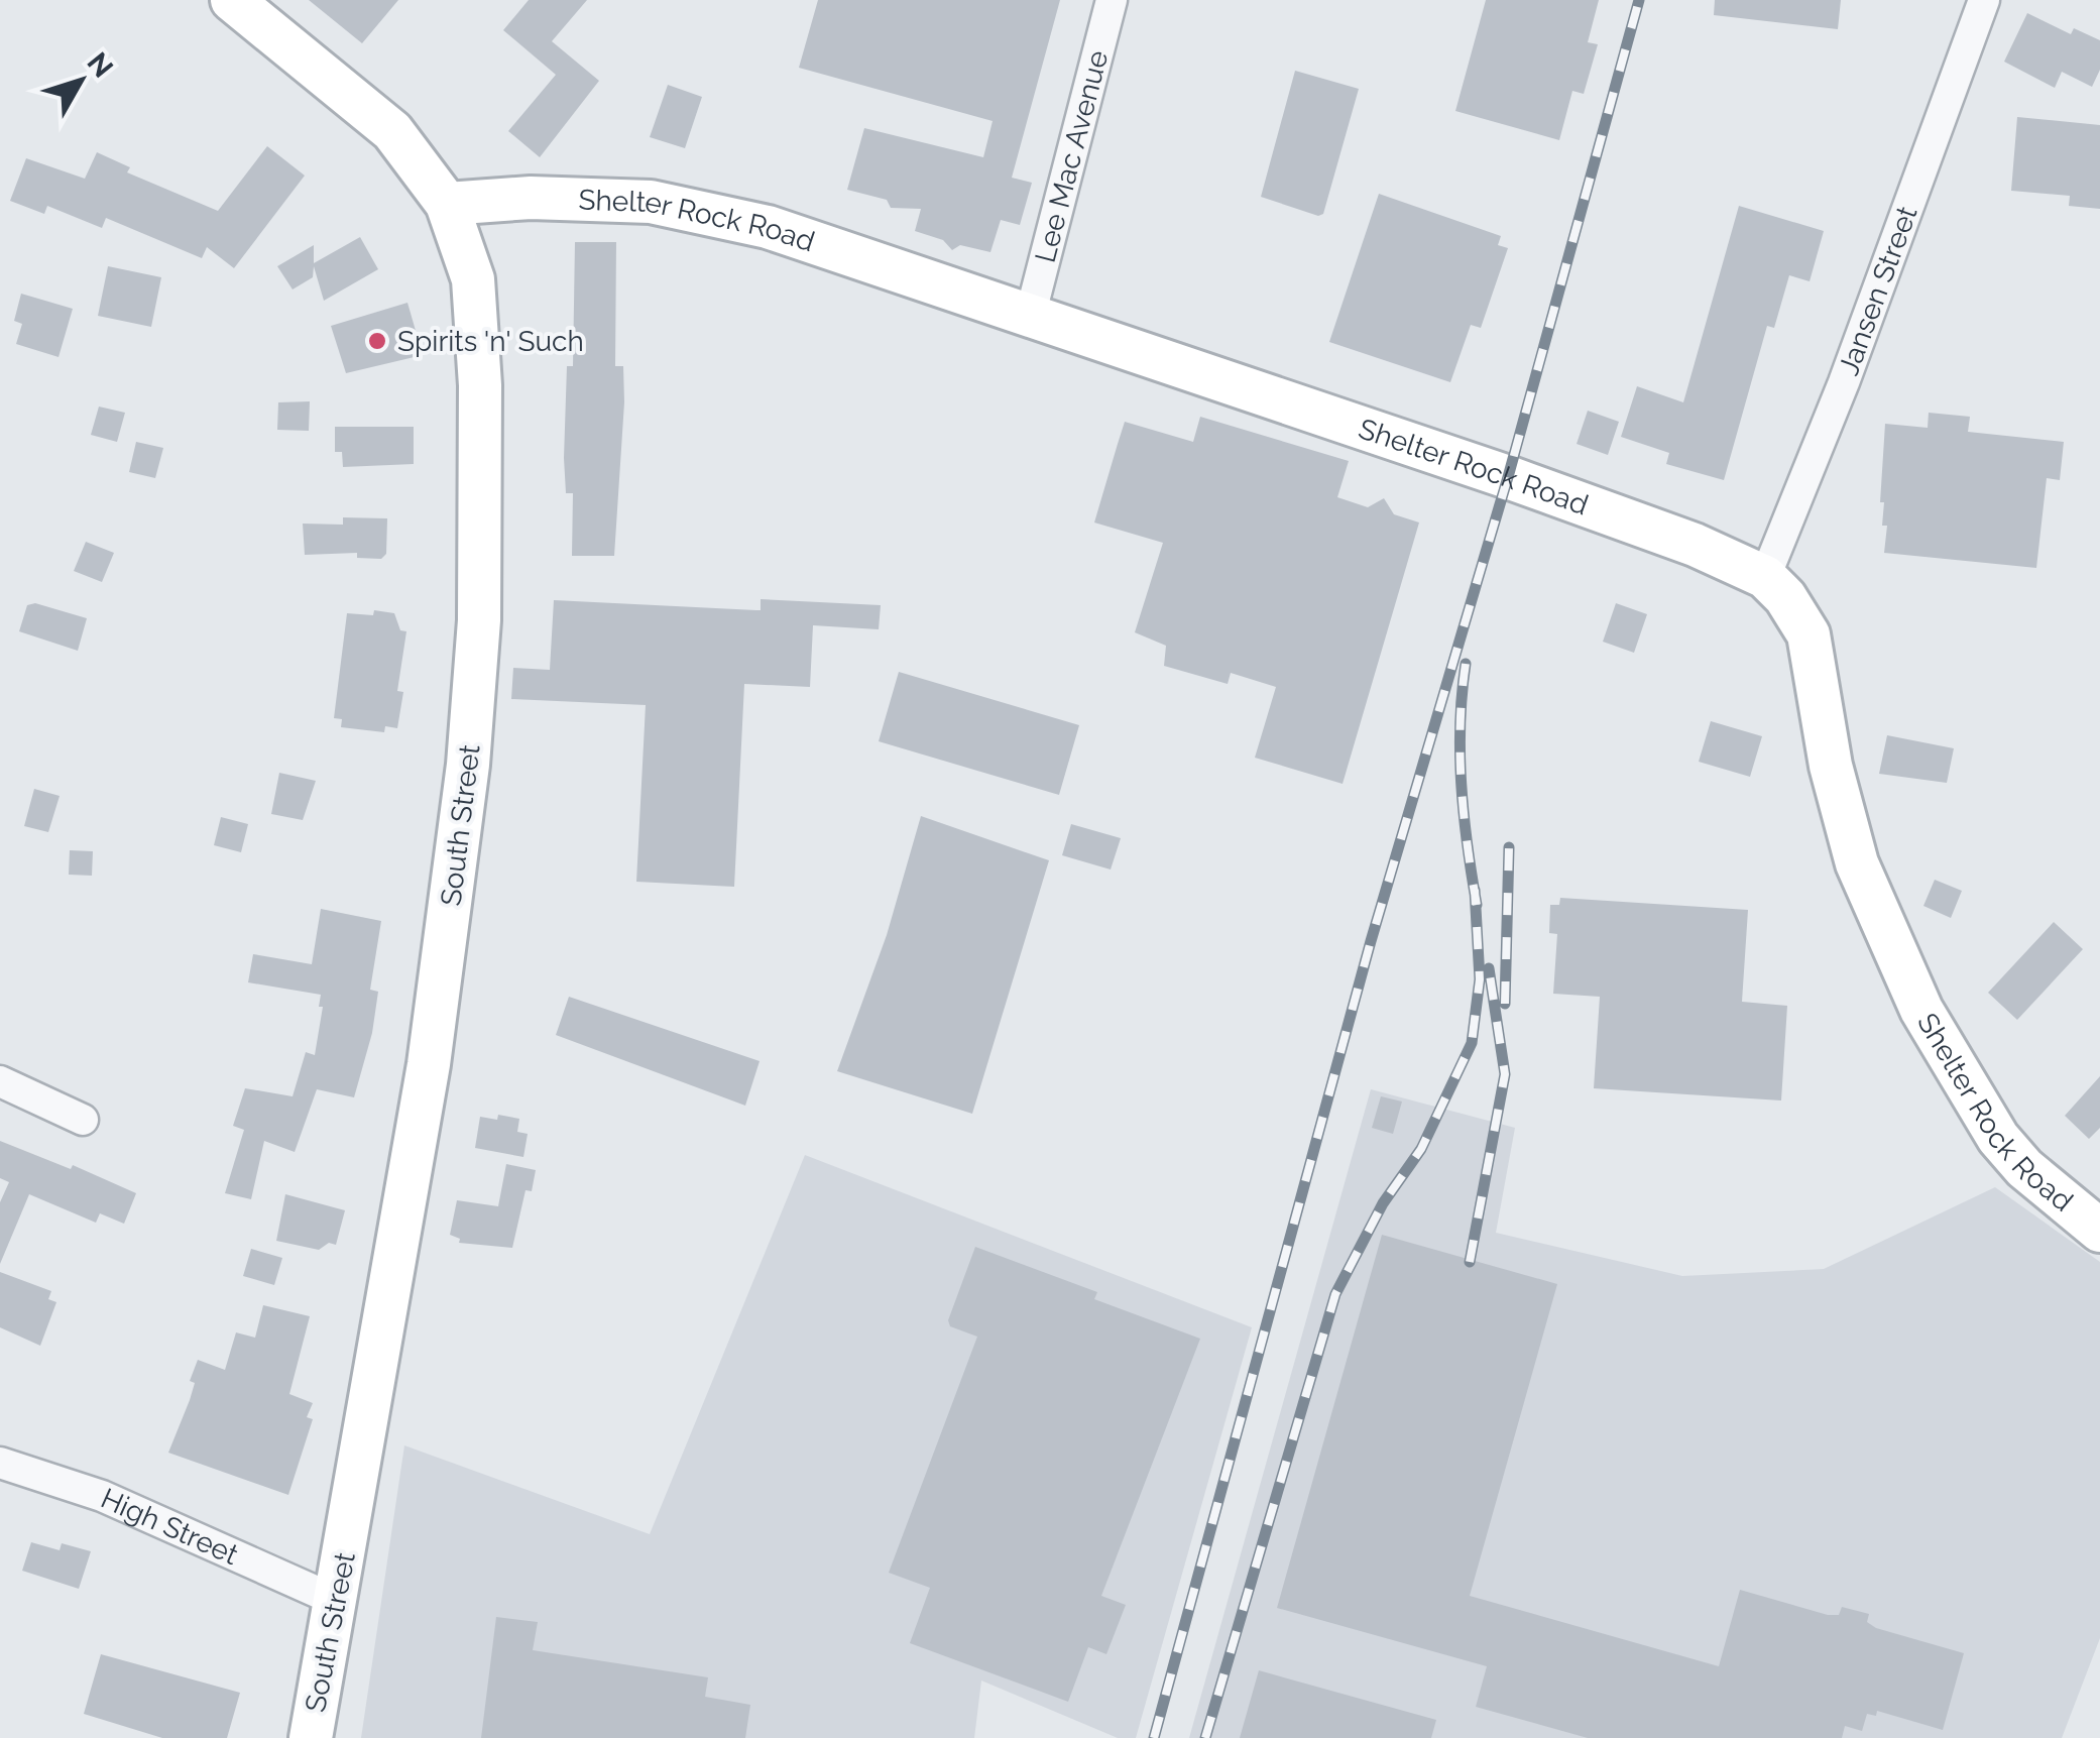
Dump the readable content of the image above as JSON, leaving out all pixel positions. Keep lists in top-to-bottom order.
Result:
{
  "streets": {
    "street": [
      "Lee Mac Avenue",
      "Shelter Rock Road",
      "Jansen Street",
      "South Street",
      "High Street"
    ]
  },
  "crossings": [
    ["Lee Mac Avenue", "Shelter Rock Road"],
    ["Shelter Rock Road", "Jansen Street"],
    ["Shelter Rock Road", "South Street"],
    ["South Street", "High Street"]
  ],
  "places": ["Spirits 'n' Such"],
  "north": "top right"
}
